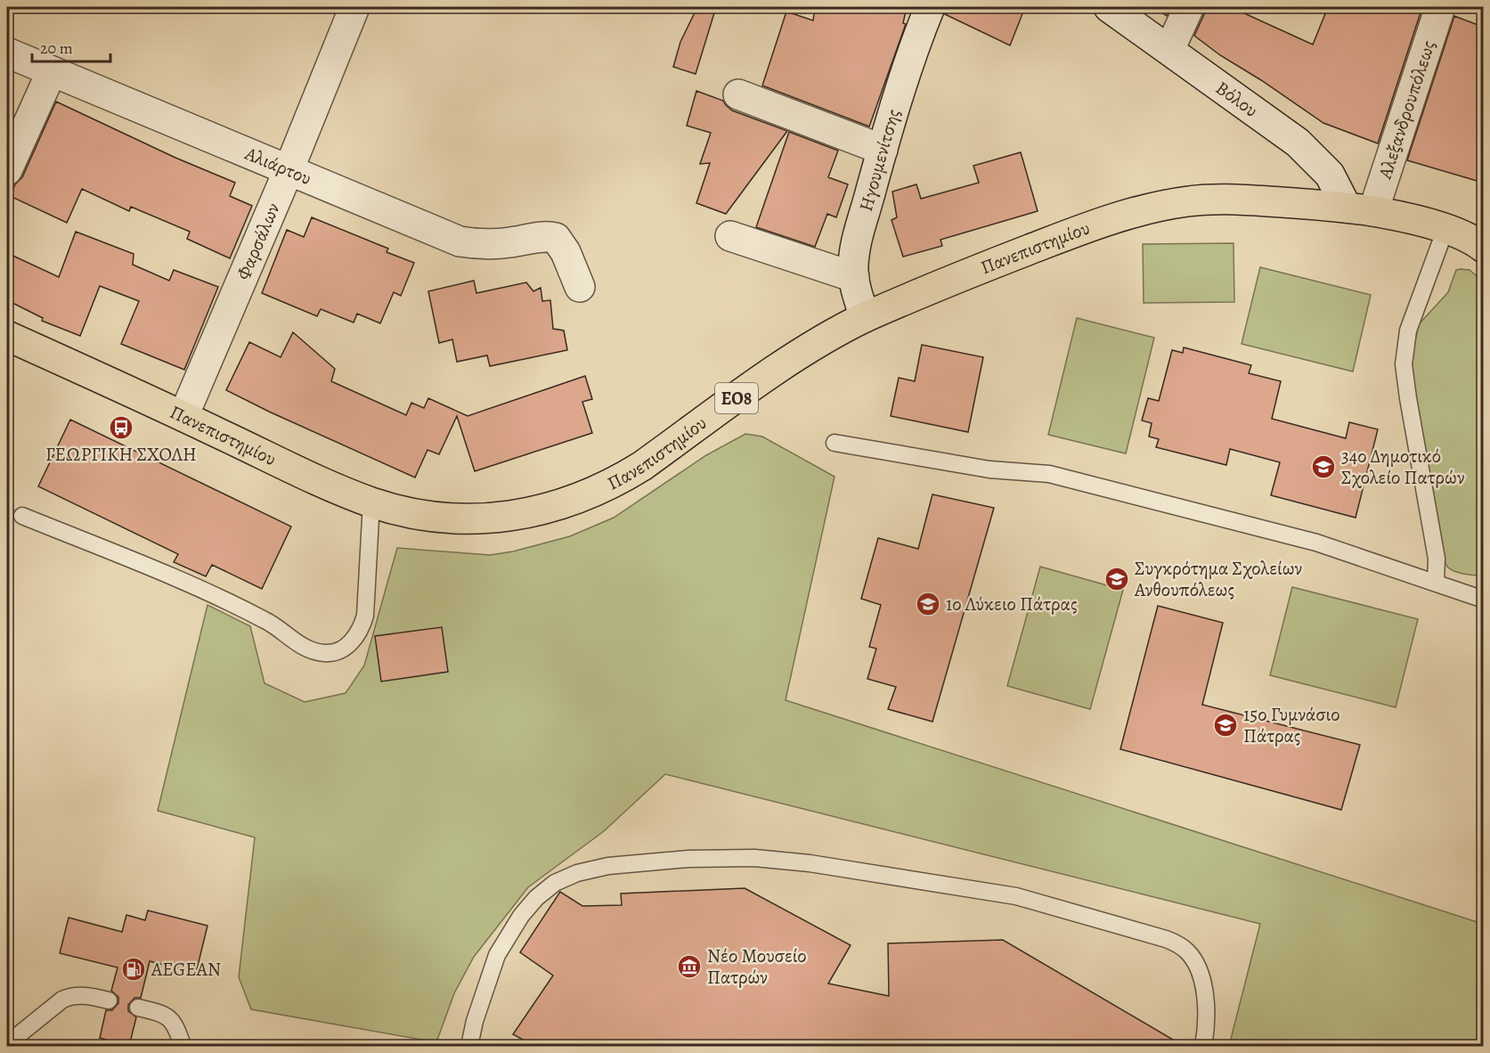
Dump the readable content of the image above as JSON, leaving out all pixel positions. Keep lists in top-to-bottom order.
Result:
{
  "streets": {
    "main road": ["Πανεπιστημίου", "ΕΟ8"],
    "street": [
      "Βόλου",
      "Αλεξανδρουπόλεως",
      "Ηγουμενίτσης",
      "Αλιάρτου",
      "Φαρσάλων"
    ]
  },
  "crossings": [
    ["Βόλου", "Αλεξανδρουπόλεως"],
    ["Βόλου", "Πανεπιστημίου"],
    ["Αλεξανδρουπόλεως", "Πανεπιστημίου"],
    ["Ηγουμενίτσης", "Πανεπιστημίου"],
    ["Αλιάρτου", "Φαρσάλων"],
    ["Φαρσάλων", "Πανεπιστημίου"]
  ],
  "places": {
    "bus stop": ["ΓΕΩΡΓΙΚΗ ΣΧΟΛΗ"],
    "school or university": [
      "34ο Δημοτικό Σχολείο Πατρών",
      "Συγκρότημα Σχολείων Ανθουπόλεως",
      "1ο Λύκειο Πάτρας",
      "15ο Γυμνάσιο Πάτρας"
    ],
    "museum": ["Νέο Μουσείο Πατρών"],
    "fuel station": ["AEGEAN"]
  },
  "scale_bar": "20 m"
}
